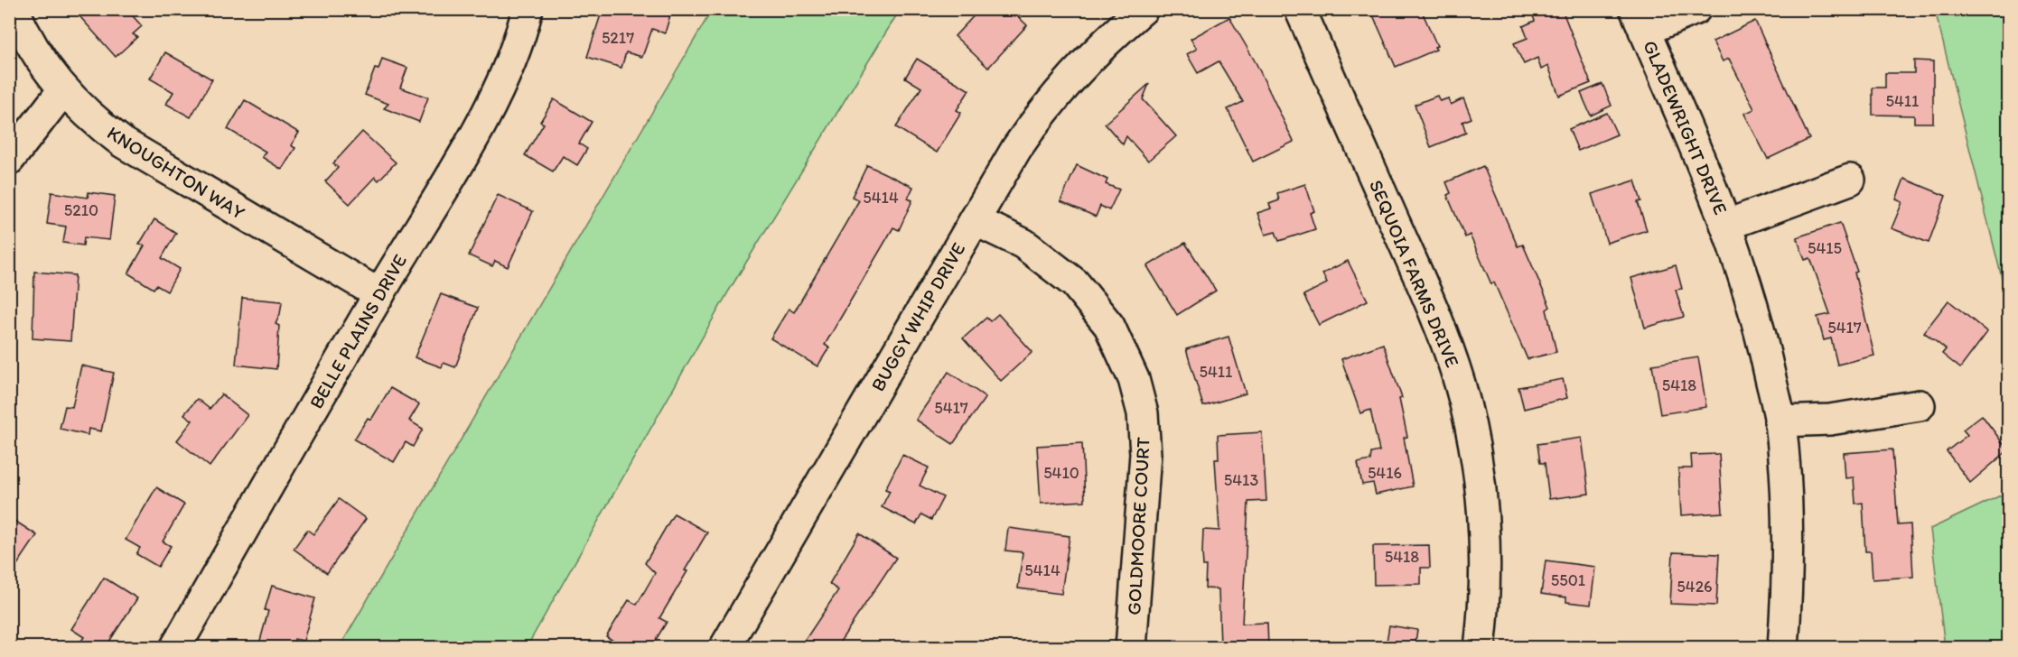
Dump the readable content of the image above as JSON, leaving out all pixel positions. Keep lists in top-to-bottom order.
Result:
{
  "streets": {
    "street": [
      "GLADEWRIGHT DRIVE",
      "KNOUGHTON WAY",
      "SEQUOIA FARMS DRIVE",
      "BUGGY WHIP DRIVE",
      "BELLE PLAINS DRIVE",
      "GOLDMOORE COURT"
    ]
  },
  "crossings": [
    ["KNOUGHTON WAY", "BELLE PLAINS DRIVE"],
    ["BUGGY WHIP DRIVE", "GOLDMOORE COURT"]
  ],
  "house_numbers": [
    "5217",
    "5411",
    "5414",
    "5210",
    "5415",
    "5417",
    "5411",
    "5418",
    "5417",
    "5410",
    "5416",
    "5413",
    "5418",
    "5414",
    "5501",
    "5426"
  ]
}
